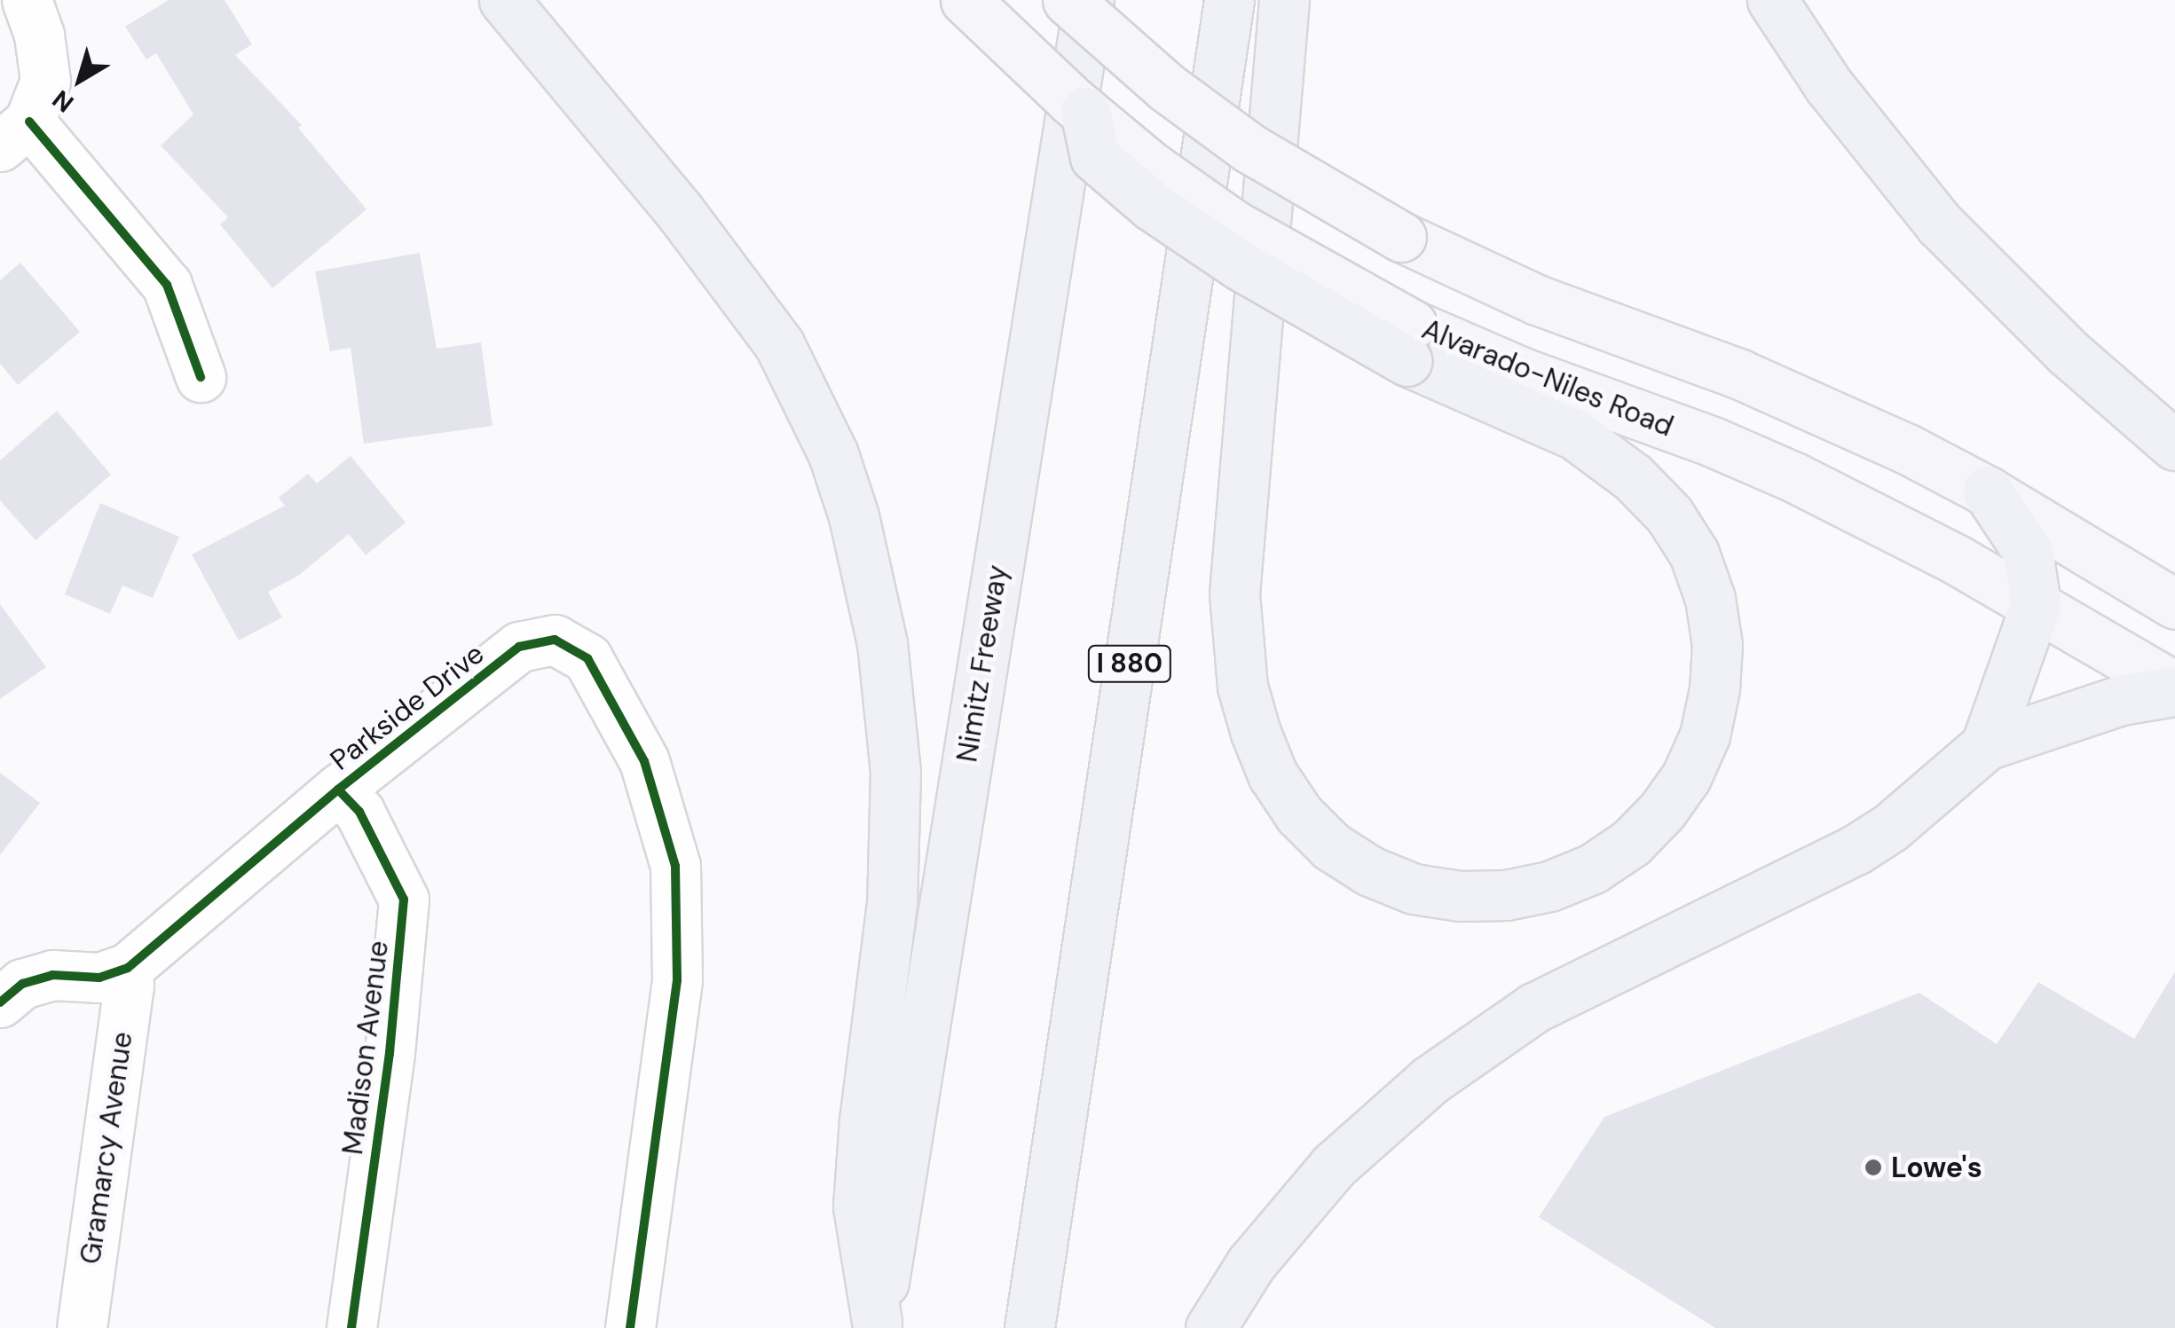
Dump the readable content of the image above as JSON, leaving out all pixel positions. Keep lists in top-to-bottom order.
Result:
{
  "streets": {
    "highway": ["Nimitz Freeway", "I 880"],
    "main road": ["Alvarado-Niles Road"],
    "street": ["Parkside Drive", "Madison Avenue", "Gramarcy Avenue"]
  },
  "crossings": [
    ["Parkside Drive", "Madison Avenue"],
    ["Parkside Drive", "Gramarcy Avenue"]
  ],
  "places": ["Lowe's"],
  "north": "bottom left"
}
